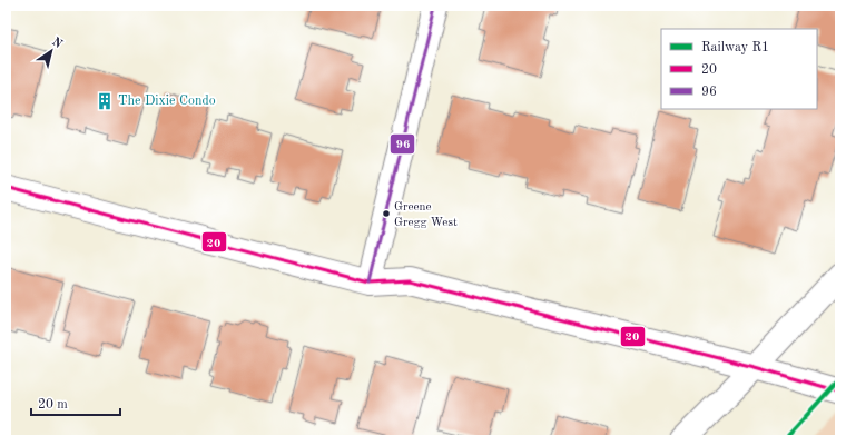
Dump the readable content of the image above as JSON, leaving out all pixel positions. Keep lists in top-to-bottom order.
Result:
{
  "places": {
    "building": ["The Dixie Condo"],
    "other": ["Greene Gregg West"]
  },
  "lines": ["transit line 96", "transit line 20", "rail line R1"],
  "legend": ["Railway R1", "20", "96"],
  "scale_bar": "20 m",
  "north": "top right"
}
